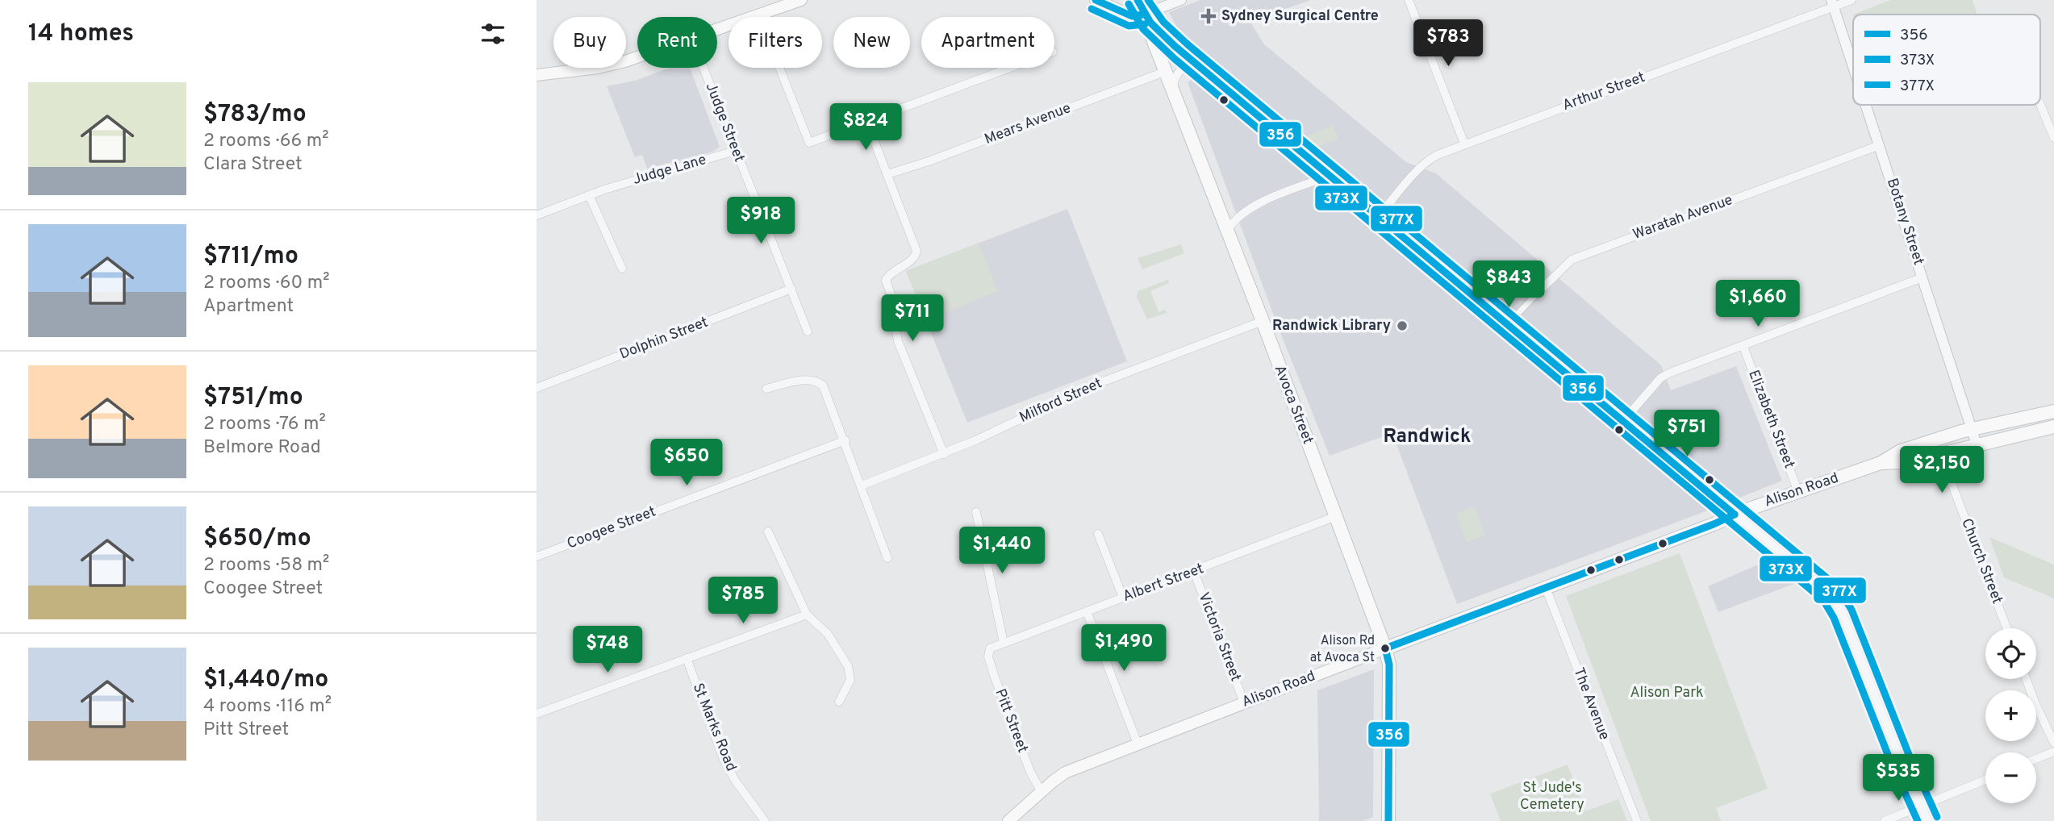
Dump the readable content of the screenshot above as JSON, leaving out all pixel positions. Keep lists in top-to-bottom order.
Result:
{
  "streets": {
    "main road": ["Avoca Street", "Alison Road"],
    "street": [
      "Arthur Street",
      "Judge Street",
      "Mears Avenue",
      "Judge Lane",
      "Waratah Avenue",
      "Botany Street",
      "Dolphin Street",
      "Milford Street",
      "Elizabeth Street",
      "Coogee Street",
      "Church Street",
      "Albert Street",
      "Victoria Street",
      "The Avenue",
      "Pitt Street",
      "St Marks Road"
    ]
  },
  "crossings": [
    ["Arthur Street", "Botany Street"],
    ["Judge Street", "Judge Lane"],
    ["Judge Street", "Dolphin Street"],
    ["Mears Avenue", "Avoca Street"],
    ["Waratah Avenue", "Botany Street"],
    ["Botany Street", "Alison Road"],
    ["Milford Street", "Avoca Street"],
    ["Avoca Street", "Alison Road"],
    ["Avoca Street", "Albert Street"],
    ["Elizabeth Street", "Alison Road"],
    ["Alison Road", "Church Street"],
    ["Alison Road", "Victoria Street"],
    ["Alison Road", "The Avenue"],
    ["Alison Road", "Pitt Street"],
    ["Albert Street", "Victoria Street"],
    ["Albert Street", "Pitt Street"]
  ],
  "districts": ["Randwick"],
  "parks": ["Alison Park", "St Jude's Cemetery"],
  "places": {
    "health": ["Sydney Surgical Centre"],
    "other": ["Randwick Library", "Alison Rd at Avoca St"]
  },
  "lines": ["transit line 356", "transit line 377X", "transit line 373X"],
  "legend": ["356", "373X", "377X"],
  "page": {
    "heading": "14 homes",
    "chip": [
      "Buy",
      "Rent",
      "Filters",
      "New",
      "Apartment"
    ],
    "price": [
      "$783",
      "$824",
      "$918",
      "$843",
      "$1,660",
      "$711",
      "$751",
      "$650",
      "$2,150",
      "$1,440",
      "$785",
      "$1,490",
      "$748",
      "$535"
    ],
    "list": [
      {
        "name": "$783/mo",
        "note": "2 rooms · 66 m² · Clara Street"
      },
      {
        "name": "$711/mo",
        "note": "2 rooms · 60 m² · Apartment"
      },
      {
        "name": "$751/mo",
        "note": "2 rooms · 76 m² · Belmore Road"
      },
      {
        "name": "$650/mo",
        "note": "2 rooms · 58 m² · Coogee Street"
      },
      {
        "name": "$1,440/mo",
        "note": "4 rooms · 116 m² · Pitt Street"
      }
    ],
    "map_buttons": ["+", "−"]
  }
}
